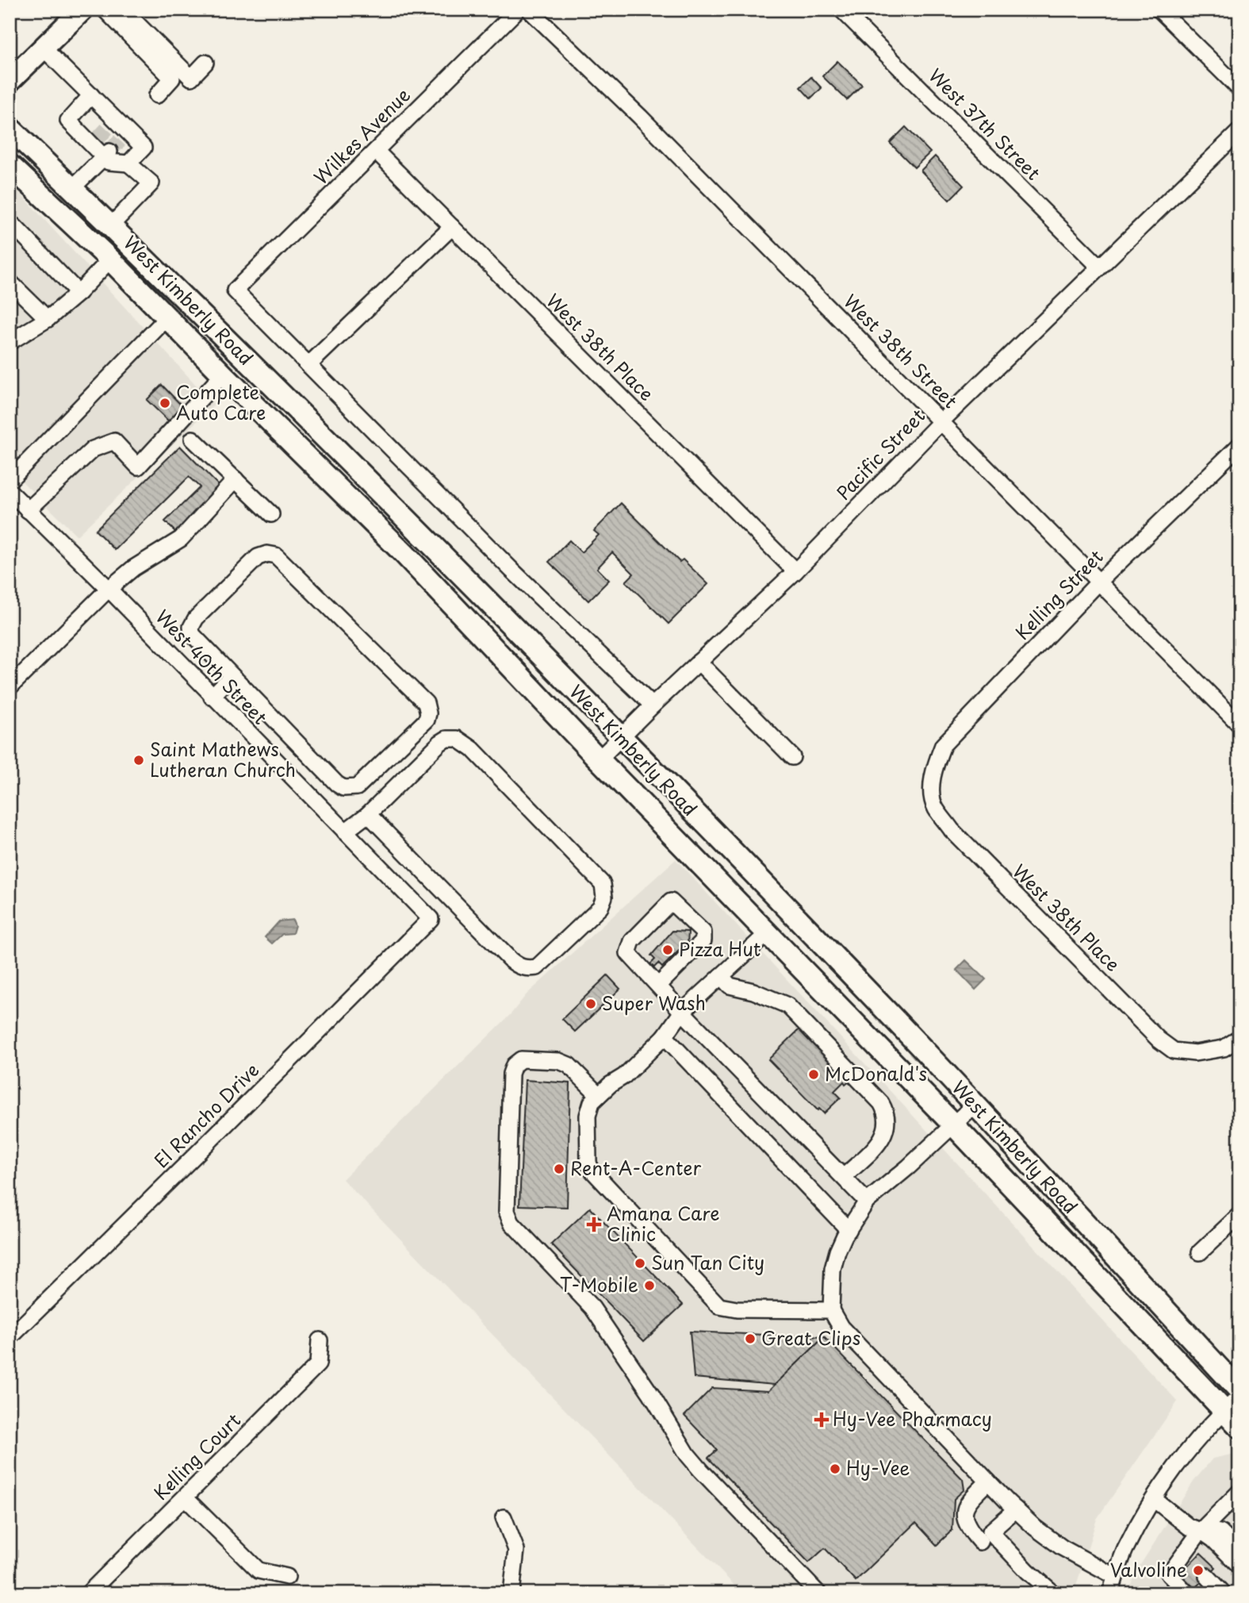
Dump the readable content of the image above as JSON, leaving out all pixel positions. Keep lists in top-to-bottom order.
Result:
{
  "streets": {
    "main road": ["West Kimberly Road"],
    "street": [
      "West 37th Street",
      "Wilkes Avenue",
      "West 38th Place",
      "West 38th Street",
      "Pacific Street",
      "Kelling Street",
      "West 40th Street",
      "El Rancho Drive",
      "Kelling Court"
    ]
  },
  "crossings": [
    ["West 37th Street", "Pacific Street"],
    ["Wilkes Avenue", "West 38th Place"],
    ["West Kimberly Road", "Pacific Street"],
    ["West 38th Place", "Pacific Street"],
    ["West 38th Place", "Kelling Street"],
    ["West 38th Street", "Pacific Street"],
    ["West 38th Street", "Kelling Street"],
    ["West 40th Street", "El Rancho Drive"]
  ],
  "places": {
    "other": [
      "Complete Auto Care",
      "Saint Mathews Lutheran Church",
      "Pizza Hut",
      "Super Wash",
      "McDonald's",
      "Rent-A-Center",
      "Sun Tan City",
      "T-Mobile",
      "Great Clips",
      "Hy-Vee",
      "Valvoline"
    ],
    "health": ["Amana Care Clinic", "Hy-Vee Pharmacy"]
  }
}
